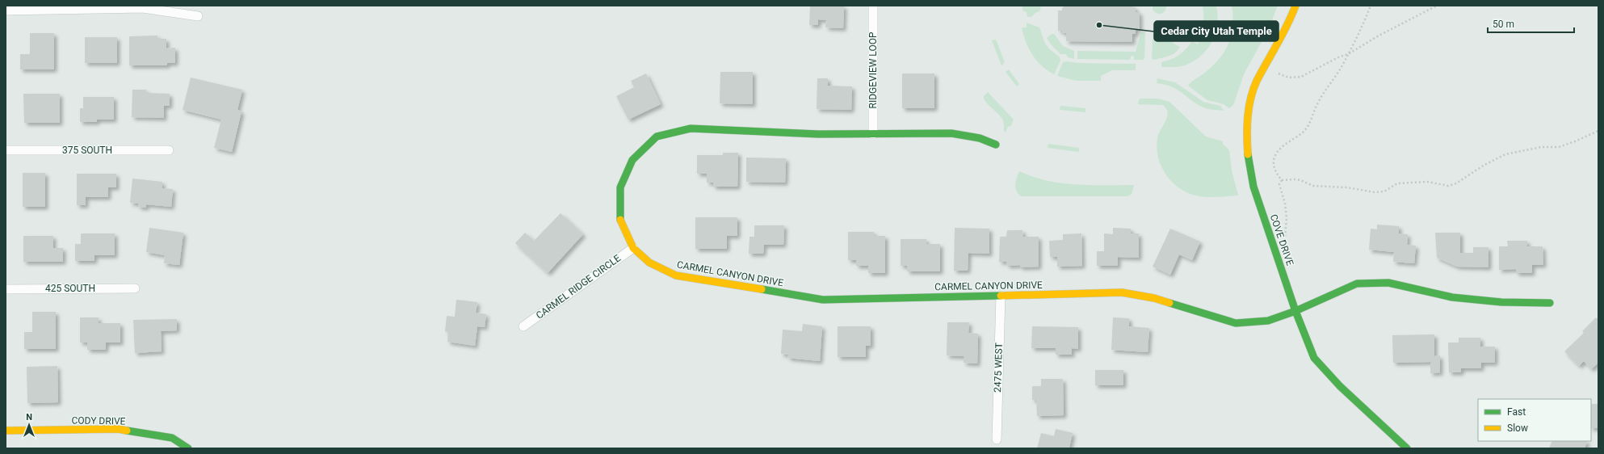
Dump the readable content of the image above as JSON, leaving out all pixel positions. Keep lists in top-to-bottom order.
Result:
{
  "streets": {
    "street": [
      "RIDGEVIEW LOOP",
      "375 SOUTH",
      "COVE DRIVE",
      "CARMEL CANYON DRIVE",
      "CARMEL RIDGE CIRCLE",
      "425 SOUTH",
      "2475 WEST",
      "CODY DRIVE"
    ]
  },
  "crossings": [
    ["RIDGEVIEW LOOP", "CARMEL CANYON DRIVE"],
    ["COVE DRIVE", "CARMEL CANYON DRIVE"],
    ["CARMEL CANYON DRIVE", "CARMEL RIDGE CIRCLE"],
    ["CARMEL CANYON DRIVE", "2475 WEST"]
  ],
  "places": ["Cedar City Utah Temple"],
  "legend": ["Fast", "Slow"],
  "scale_bar": "50 m",
  "north": "top"
}
